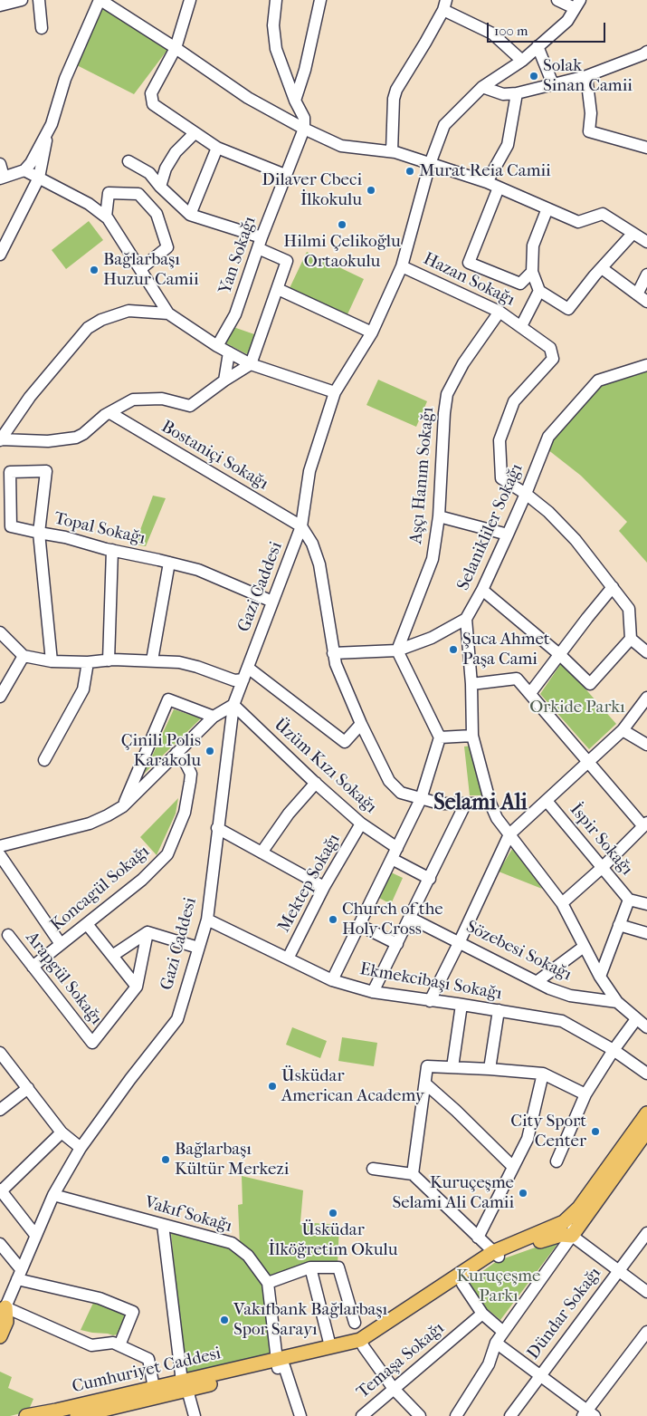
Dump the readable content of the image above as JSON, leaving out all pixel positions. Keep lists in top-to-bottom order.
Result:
{
  "streets": {
    "main road": ["Cumhuriyet Caddesi"],
    "street": [
      "Yan Sokağı",
      "Hazan Sokağı",
      "Bostaniçi Sokağı",
      "Aşçı Hanım Sokağı",
      "Selanikliler Sokağı",
      "Topal Sokağı",
      "Gazi Caddesi",
      "Üzüm Kızı Sokağı",
      "İspir Sokağı",
      "Mektep Sokağı",
      "Koncagül Sokağı",
      "Sözebesi Sokağı",
      "Arapgül Sokağı",
      "Ekmekcibaşı Sokağı",
      "Vakıf Sokağı",
      "Dündar Sokağı",
      "Temaşa Sokağı"
    ]
  },
  "crossings": [
    ["Hazan Sokağı", "Aşçı Hanım Sokağı"],
    ["Hazan Sokağı", "Selanikliler Sokağı"],
    ["Hazan Sokağı", "Gazi Caddesi"],
    ["Bostaniçi Sokağı", "Gazi Caddesi"],
    ["Topal Sokağı", "Gazi Caddesi"],
    ["Gazi Caddesi", "Üzüm Kızı Sokağı"],
    ["Gazi Caddesi", "Ekmekcibaşı Sokağı"],
    ["Gazi Caddesi", "Vakıf Sokağı"],
    ["Üzüm Kızı Sokağı", "Mektep Sokağı"],
    ["Mektep Sokağı", "Ekmekcibaşı Sokağı"],
    ["Koncagül Sokağı", "Arapgül Sokağı"],
    ["Vakıf Sokağı", "Cumhuriyet Caddesi"]
  ],
  "districts": ["Selami Ali"],
  "parks": ["Orkide Parkı", "Kuruçeşme Parkı"],
  "places": [
    "Solak Sinan Camii",
    "Murat Reia Camii",
    "Dilaver Cbeci İlkokulu",
    "Hilmi Çelikoğlu Ortaokulu",
    "Bağlarbaşı Huzur Camii",
    "Şuca Ahmet Paşa Cami",
    "Çinili Polis Karakolu",
    "Church of the Holy Cross",
    "Üsküdar American Academy",
    "City Sport Center",
    "Bağlarbaşı Kültür Merkezi",
    "Kuruçeşme Selami Ali Camii",
    "Üsküdar İlköğretim Okulu",
    "Vakıfbank Bağlarbaşı Spor Sarayı"
  ],
  "scale_bar": "100 m"
}
